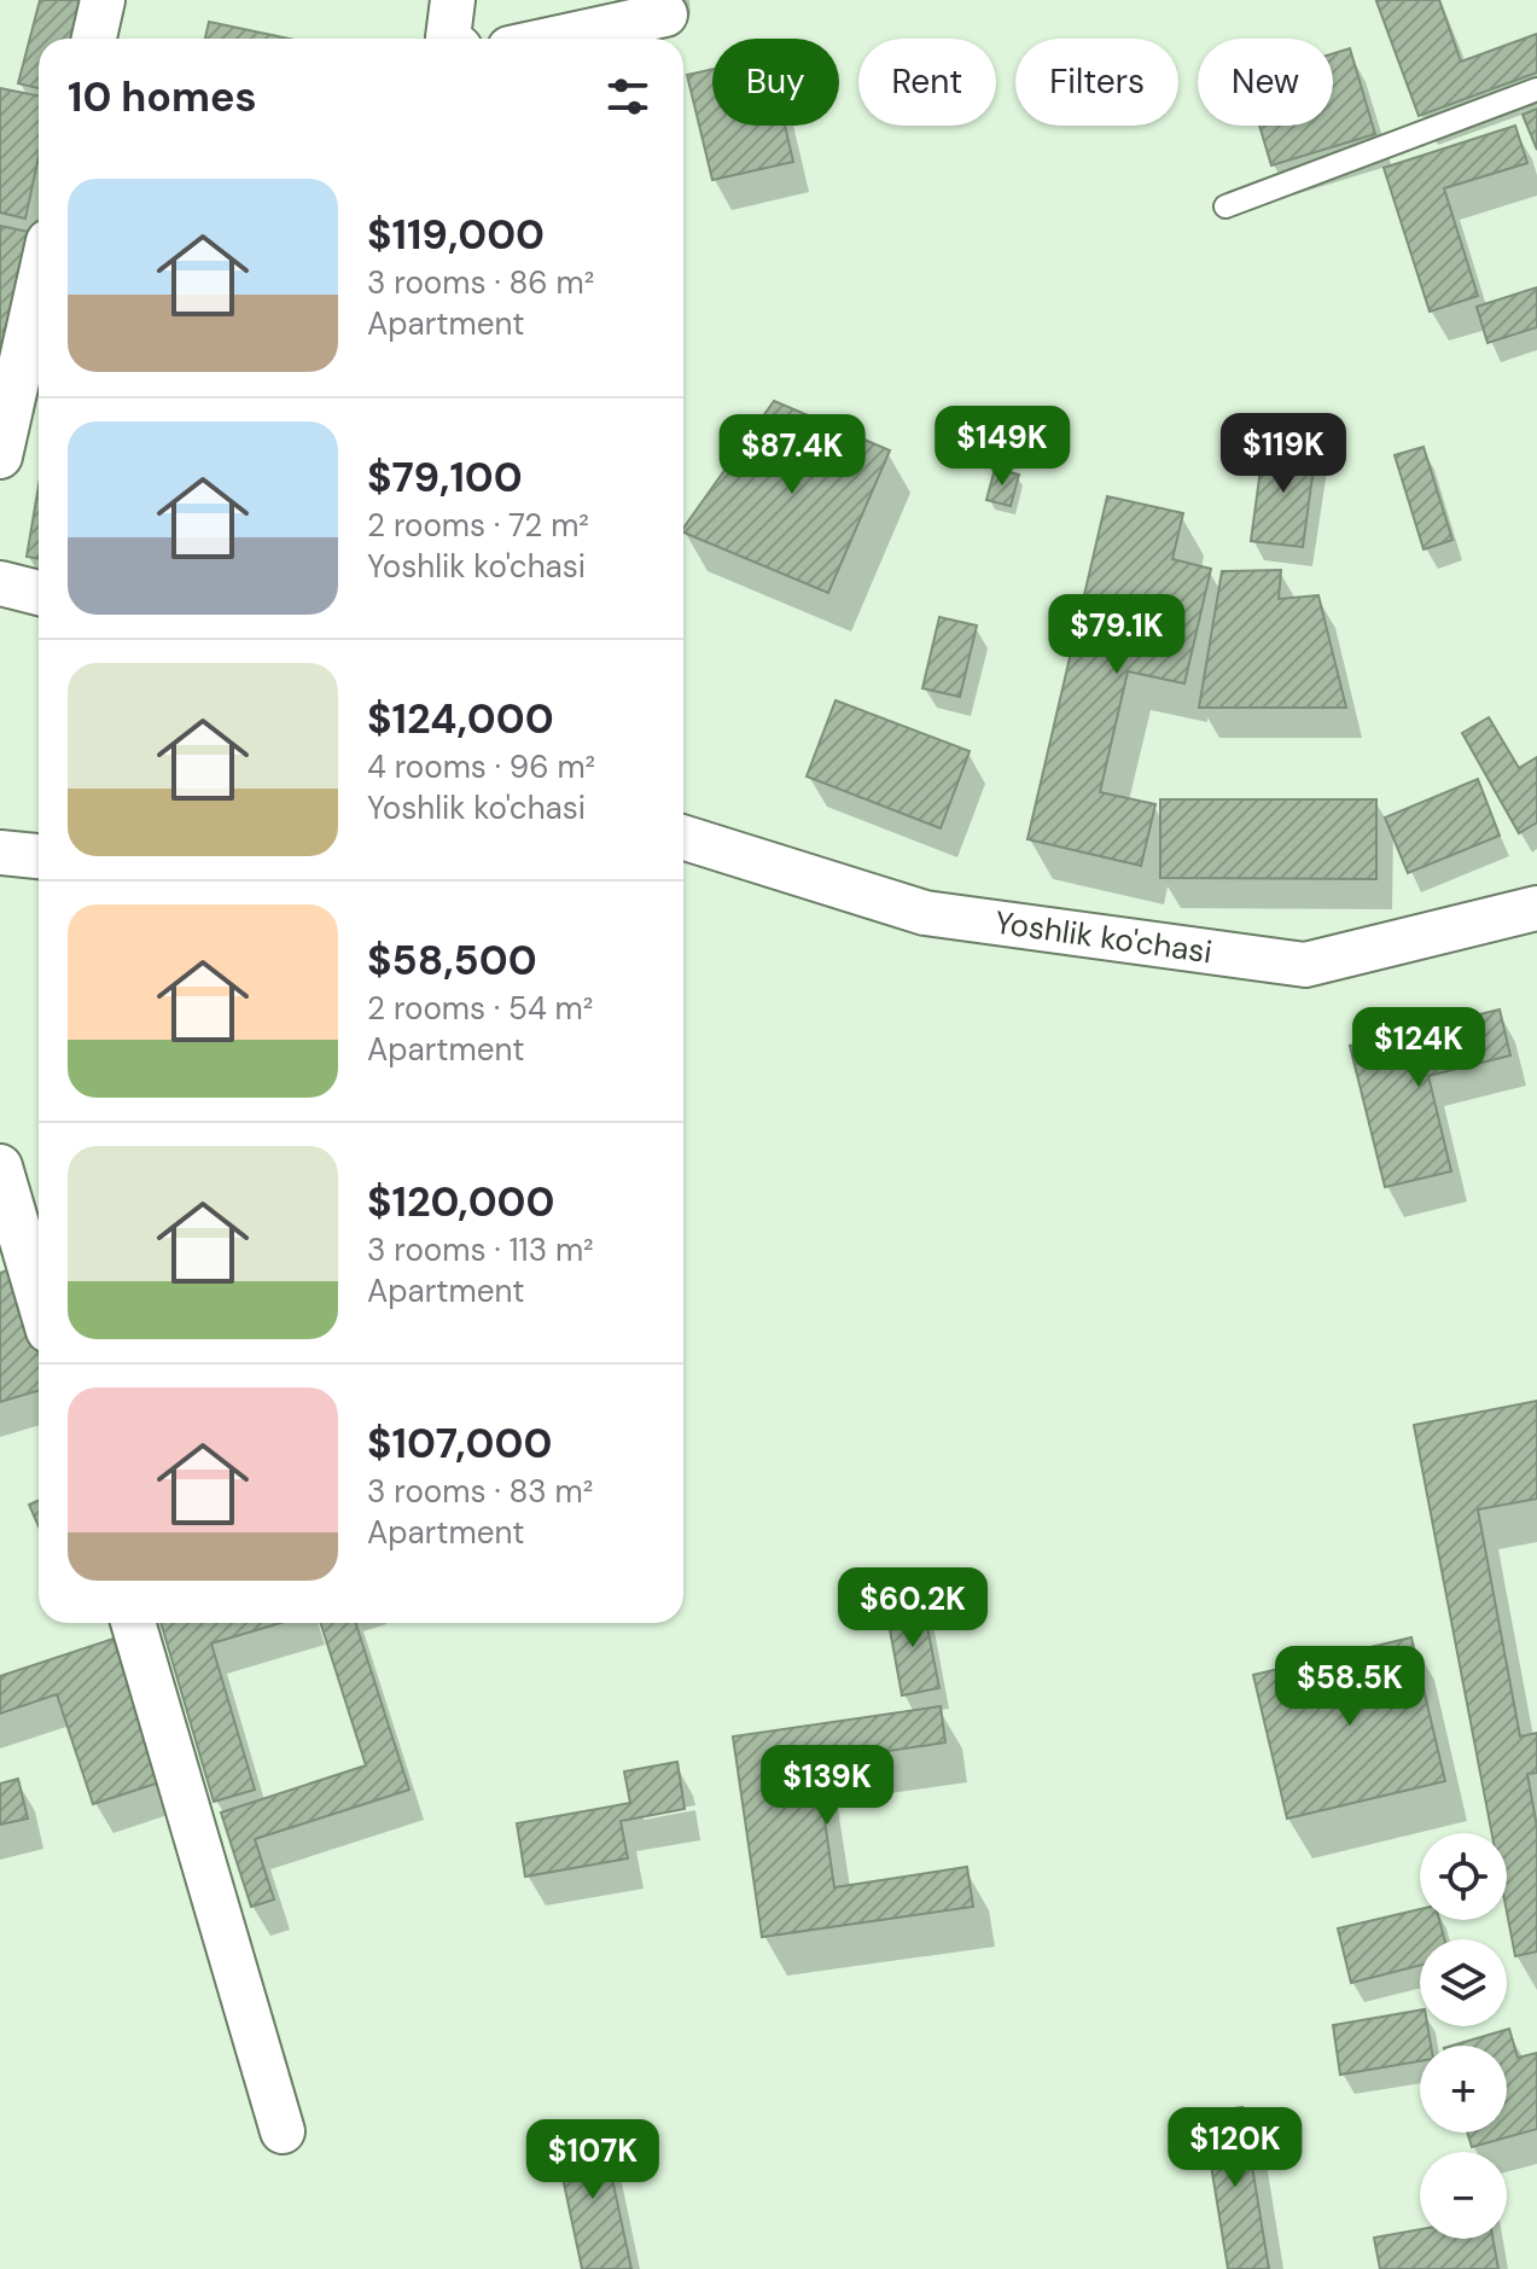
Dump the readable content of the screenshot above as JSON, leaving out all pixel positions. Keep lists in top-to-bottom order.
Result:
{
  "streets": {
    "street": ["Yoshlik ko'chasi"]
  },
  "page": {
    "chip": [
      "Buy",
      "Rent",
      "Filters",
      "New"
    ],
    "heading": "10 homes",
    "list": [
      {
        "name": "$119,000",
        "note": "3 rooms · 86 m² · Apartment"
      },
      {
        "name": "$79,100",
        "note": "2 rooms · 72 m² · Yoshlik ko'chasi"
      },
      {
        "name": "$124,000",
        "note": "4 rooms · 96 m² · Yoshlik ko'chasi"
      },
      {
        "name": "$58,500",
        "note": "2 rooms · 54 m² · Apartment"
      },
      {
        "name": "$120,000",
        "note": "3 rooms · 113 m² · Apartment"
      },
      {
        "name": "$107,000",
        "note": "3 rooms · 83 m² · Apartment"
      }
    ],
    "price": [
      "$149K",
      "$119K",
      "$87.4K",
      "$79.1K",
      "$124K",
      "$60.2K",
      "$58.5K",
      "$139K",
      "$120K",
      "$107K"
    ],
    "map_buttons": ["+", "−"]
  }
}
